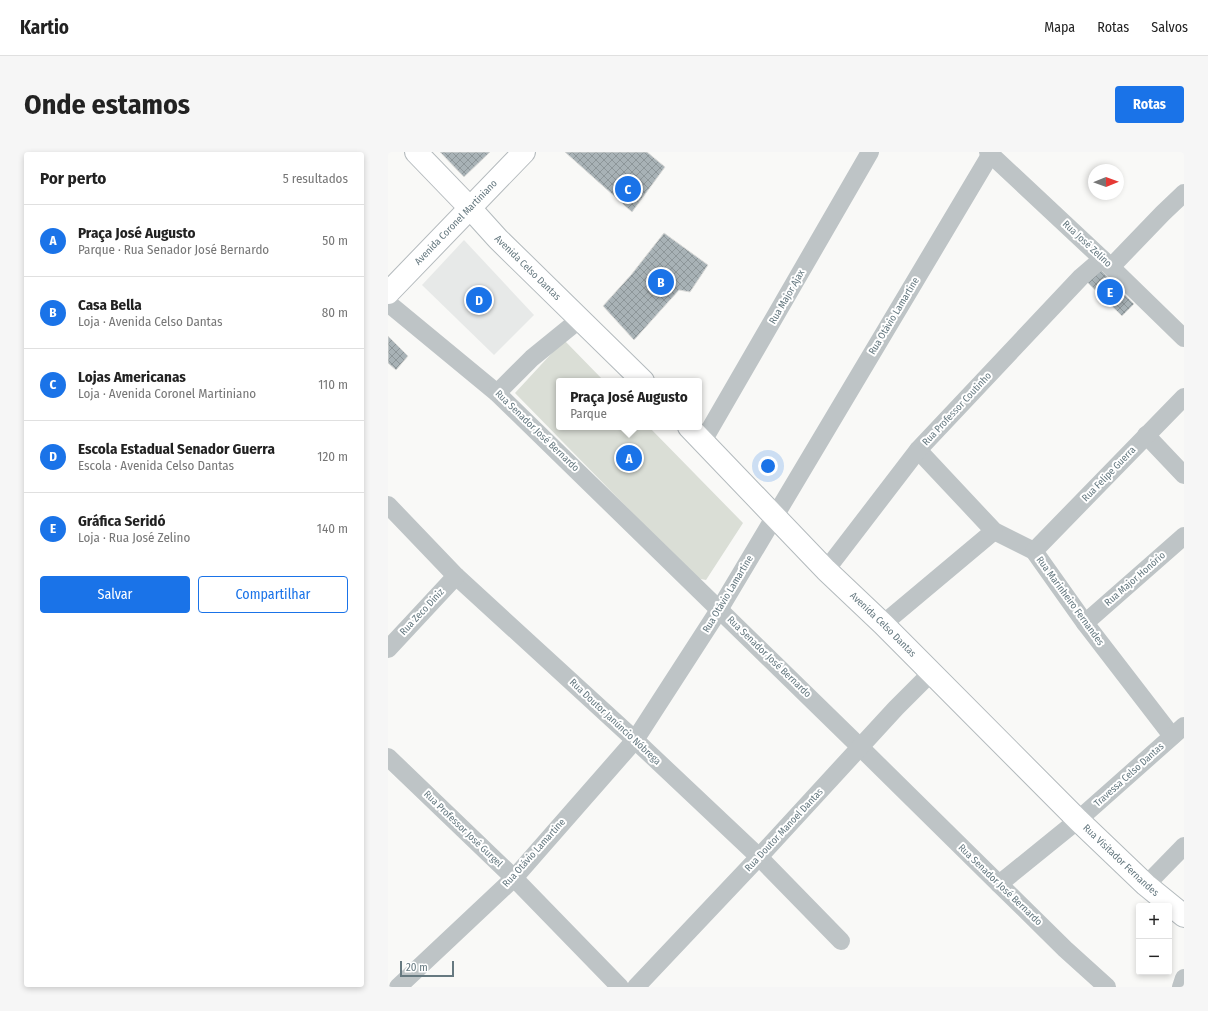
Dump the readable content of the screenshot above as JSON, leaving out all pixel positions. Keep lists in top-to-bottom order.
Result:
{
  "streets": {
    "main road": ["Avenida Coronel Martiniano", "Avenida Celso Dantas", "Rua Visitador Fernandes"],
    "street": [
      "Rua José Zelino",
      "Rua Major Ajax",
      "Rua Otávio Lamartine",
      "Rua Professor Coutinho",
      "Rua Senador José Bernardo",
      "Rua Felipe Guerra",
      "Rua Major Honório",
      "Rua Marinheiro Fernandes",
      "Rua Zeco Diniz",
      "Rua Doutor Janúncio Nóbrega",
      "Travessa Celso Dantas",
      "Rua Professor José Gurgel",
      "Rua Doutor Manoel Dantas"
    ]
  },
  "crossings": [
    ["Avenida Coronel Martiniano", "Avenida Celso Dantas"],
    ["Rua José Zelino", "Rua Otávio Lamartine"],
    ["Rua José Zelino", "Rua Professor Coutinho"],
    ["Avenida Celso Dantas", "Rua Otávio Lamartine"],
    ["Avenida Celso Dantas", "Rua Professor Coutinho"],
    ["Avenida Celso Dantas", "Travessa Celso Dantas"],
    ["Avenida Celso Dantas", "Rua Doutor Manoel Dantas"],
    ["Avenida Celso Dantas", "Rua Visitador Fernandes"],
    ["Rua Otávio Lamartine", "Rua Senador José Bernardo"],
    ["Rua Otávio Lamartine", "Rua Doutor Janúncio Nóbrega"],
    ["Rua Otávio Lamartine", "Rua Professor José Gurgel"],
    ["Rua Professor Coutinho", "Rua Marinheiro Fernandes"],
    ["Rua Senador José Bernardo", "Travessa Celso Dantas"],
    ["Rua Senador José Bernardo", "Rua Doutor Manoel Dantas"],
    ["Rua Felipe Guerra", "Rua Marinheiro Fernandes"],
    ["Rua Major Honório", "Rua Marinheiro Fernandes"],
    ["Rua Marinheiro Fernandes", "Travessa Celso Dantas"],
    ["Rua Zeco Diniz", "Rua Doutor Janúncio Nóbrega"],
    ["Rua Doutor Janúncio Nóbrega", "Rua Doutor Manoel Dantas"],
    ["Travessa Celso Dantas", "Rua Visitador Fernandes"]
  ],
  "scale_bar": "20 m",
  "north": "right",
  "page": {
    "header": "Kartio",
    "nav": ["Mapa", "Rotas", "Salvos"],
    "buttons": [
      "Rotas",
      ["Salvar", "Compartilhar"]
    ],
    "title": "Onde estamos",
    "heading": ["Por perto", "5 resultados"],
    "pins": [
      "C",
      "B",
      "E",
      "D",
      "A"
    ],
    "list": [
      {
        "mark": "A",
        "name": "Praça José Augusto",
        "note": "Parque · Rua Senador José Bernardo",
        "value": "50 m"
      },
      {
        "mark": "B",
        "name": "Casa Bella",
        "note": "Loja · Avenida Celso Dantas",
        "value": "80 m"
      },
      {
        "mark": "C",
        "name": "Lojas Americanas",
        "note": "Loja · Avenida Coronel Martiniano",
        "value": "110 m"
      },
      {
        "mark": "D",
        "name": "Escola Estadual Senador Guerra",
        "note": "Escola · Avenida Celso Dantas",
        "value": "120 m"
      },
      {
        "mark": "E",
        "name": "Gráfica Seridó",
        "note": "Loja · Rua José Zelino",
        "value": "140 m"
      }
    ],
    "popup": ["Praça José Augusto", "Parque"],
    "map_buttons": ["+", "−"],
    "scale": "20 m"
  }
}
